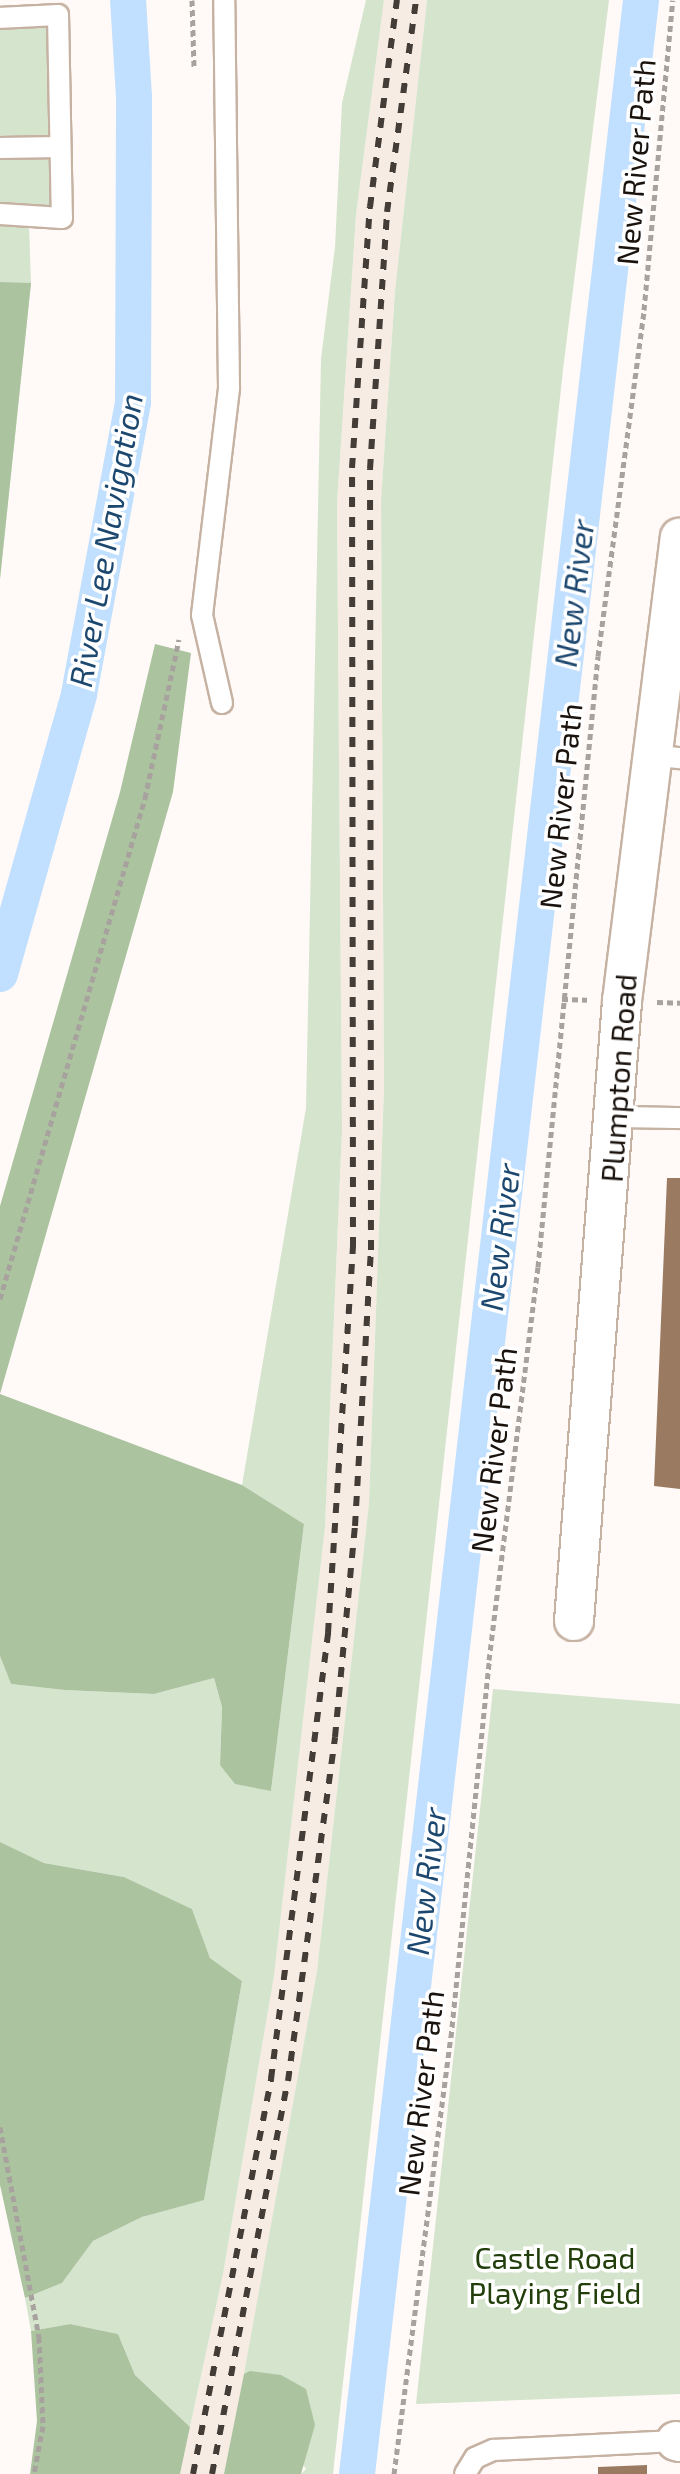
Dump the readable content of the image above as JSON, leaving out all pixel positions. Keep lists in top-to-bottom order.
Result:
{
  "streets": {
    "street": ["Plumpton Road"],
    "path": ["New River Path"]
  },
  "water": ["River Lee Navigation", "New River"],
  "parks": ["Castle Road Playing Field"]
}
